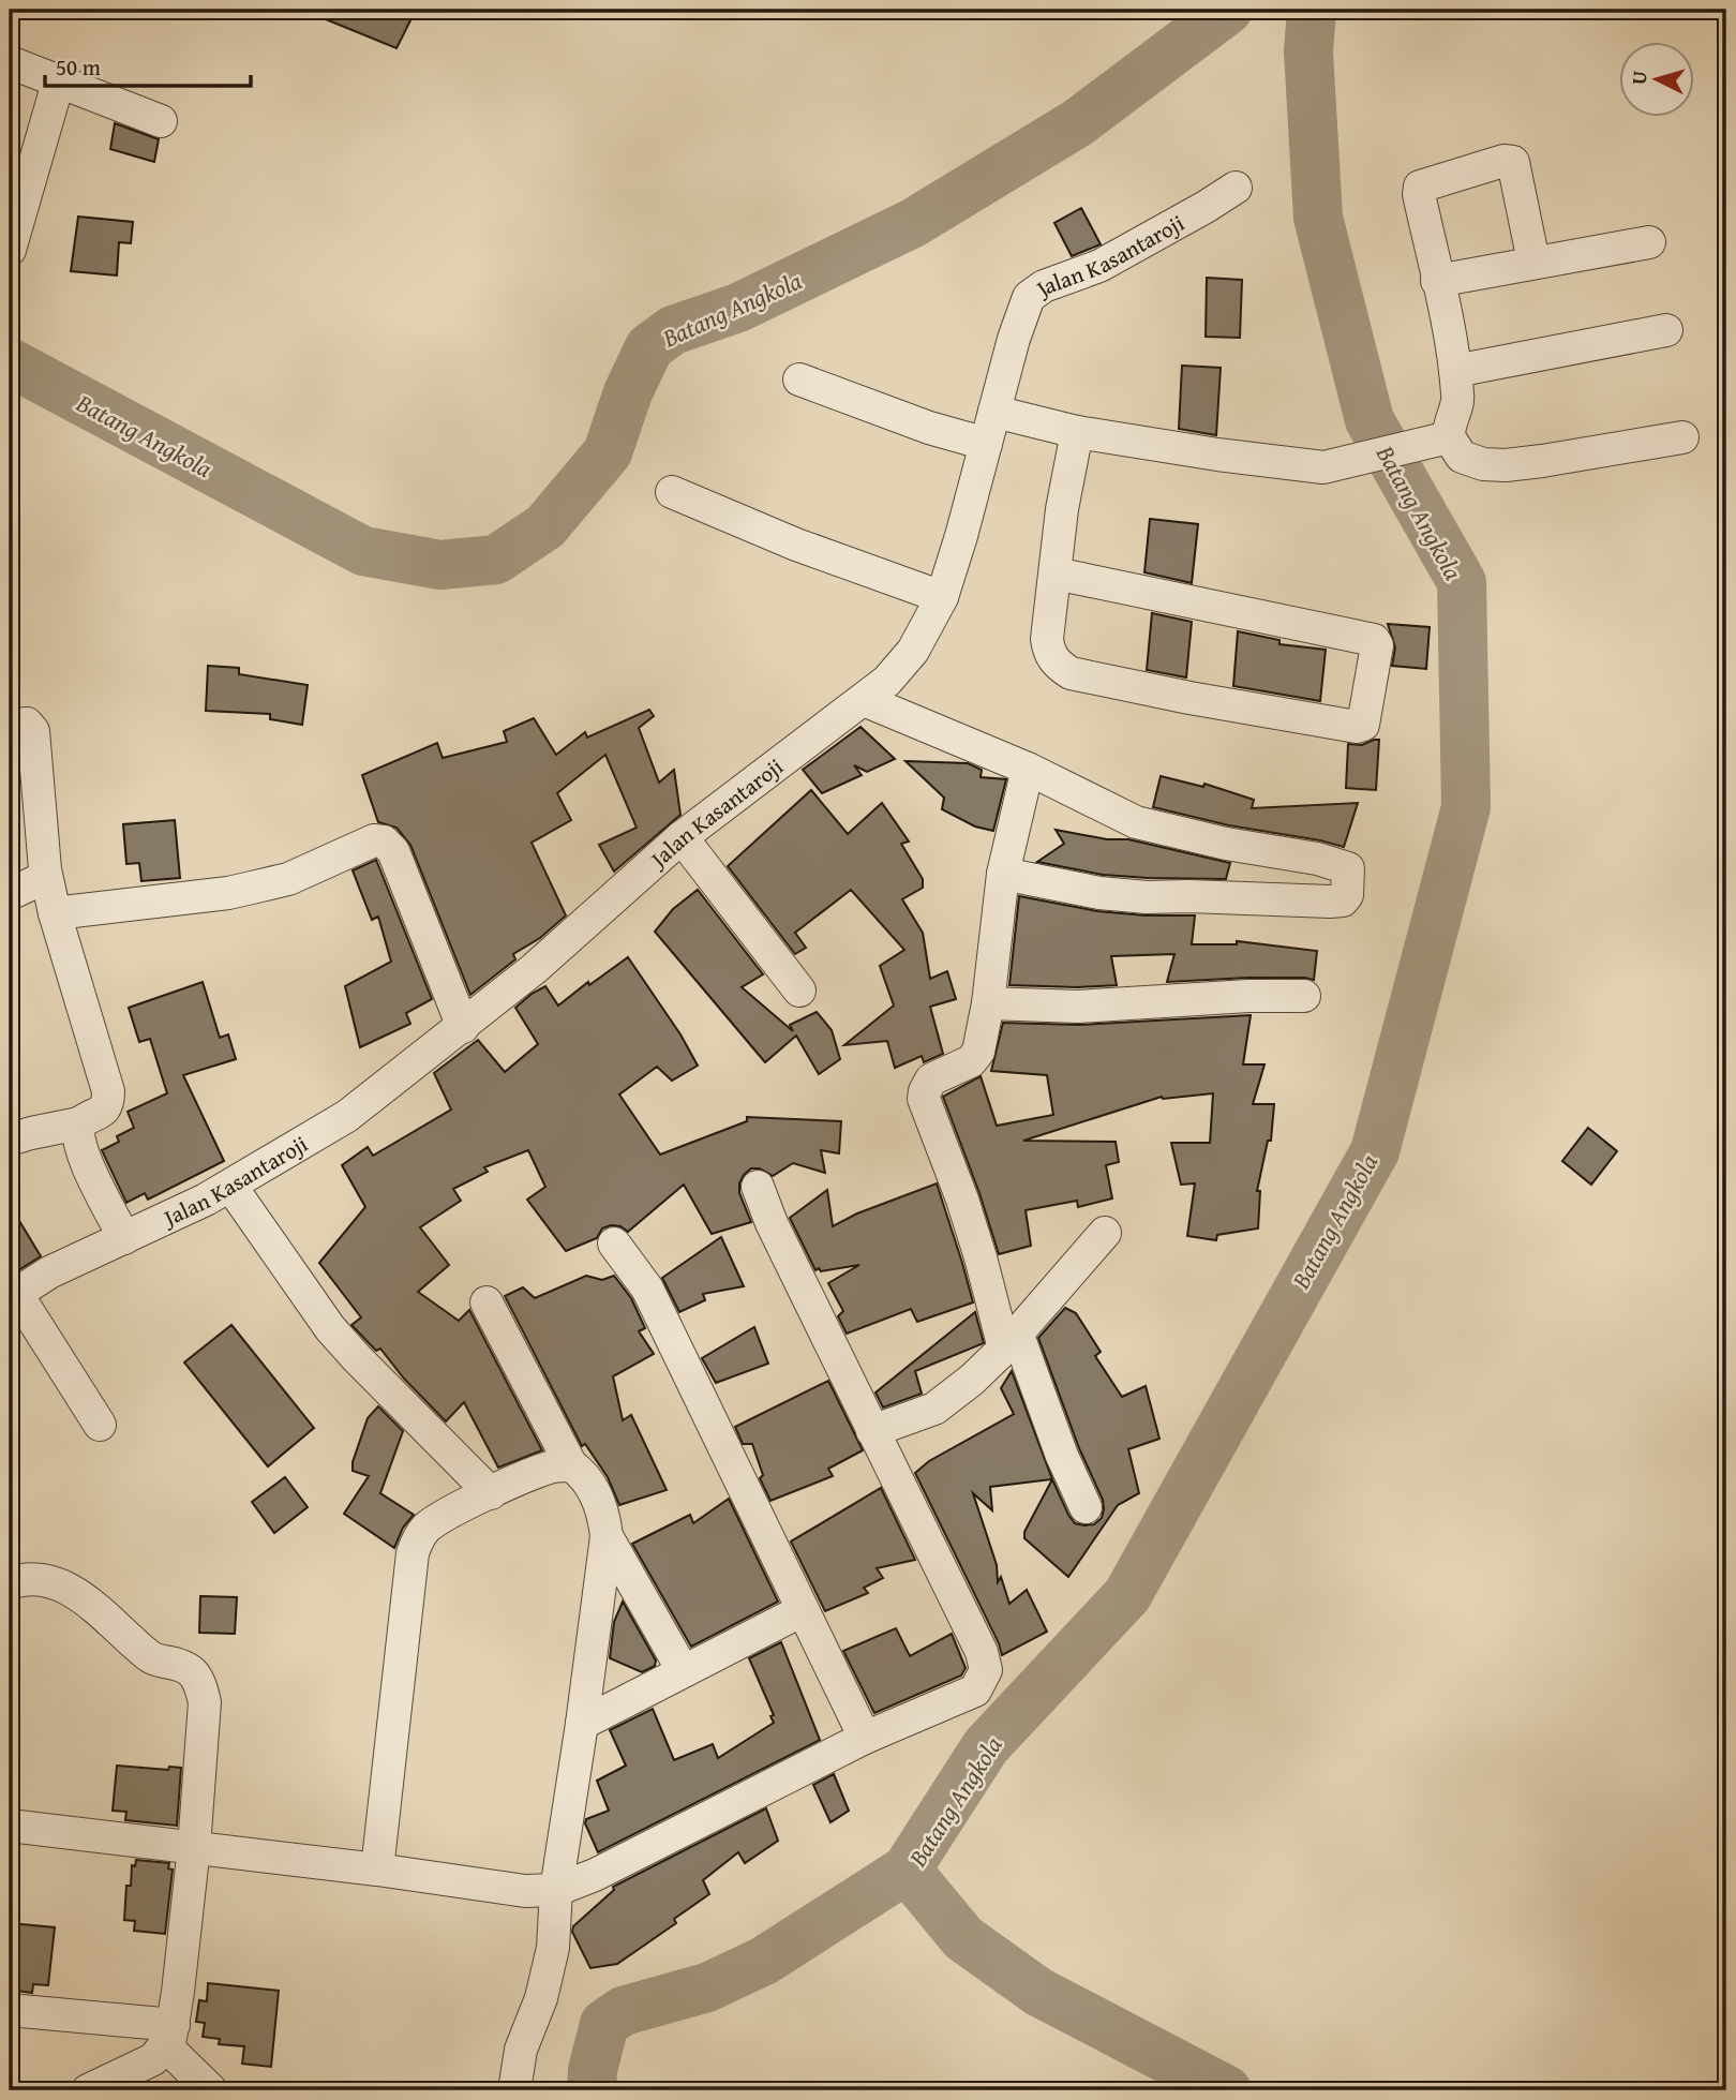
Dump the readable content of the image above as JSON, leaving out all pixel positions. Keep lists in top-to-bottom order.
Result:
{
  "streets": {
    "street": ["Jalan Kasantaroji"]
  },
  "water": ["Batang Angkola"],
  "scale_bar": "50 m",
  "north": "left"
}
